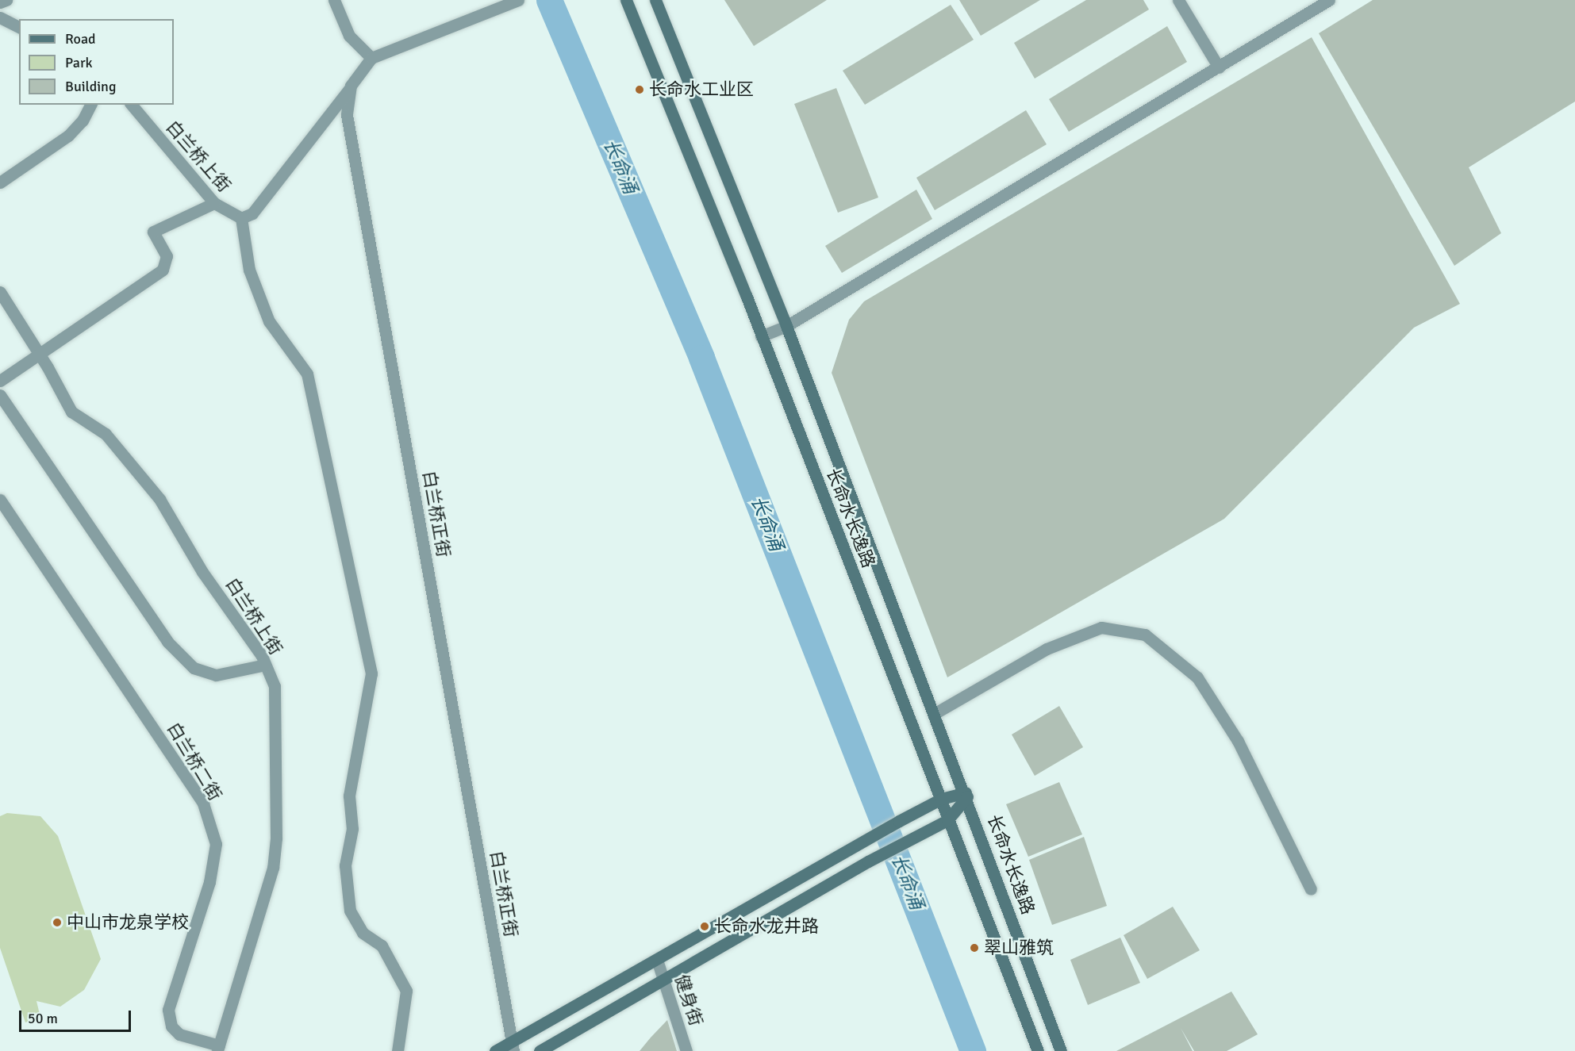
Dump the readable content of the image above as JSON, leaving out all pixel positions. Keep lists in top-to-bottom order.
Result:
{
  "streets": {
    "street": [
      "白兰桥上街",
      "白兰桥正街",
      "长命水长逸路",
      "白兰桥二街",
      "健身街"
    ]
  },
  "crossings": [
    ["白兰桥上街", "白兰桥二街"]
  ],
  "water": ["长命涌"],
  "places": [
    "长命水工业区",
    "中山市龙泉学校",
    "长命水龙井路",
    "翠山雅筑"
  ],
  "legend": ["Road", "Park", "Building"],
  "scale_bar": "50 m"
}
